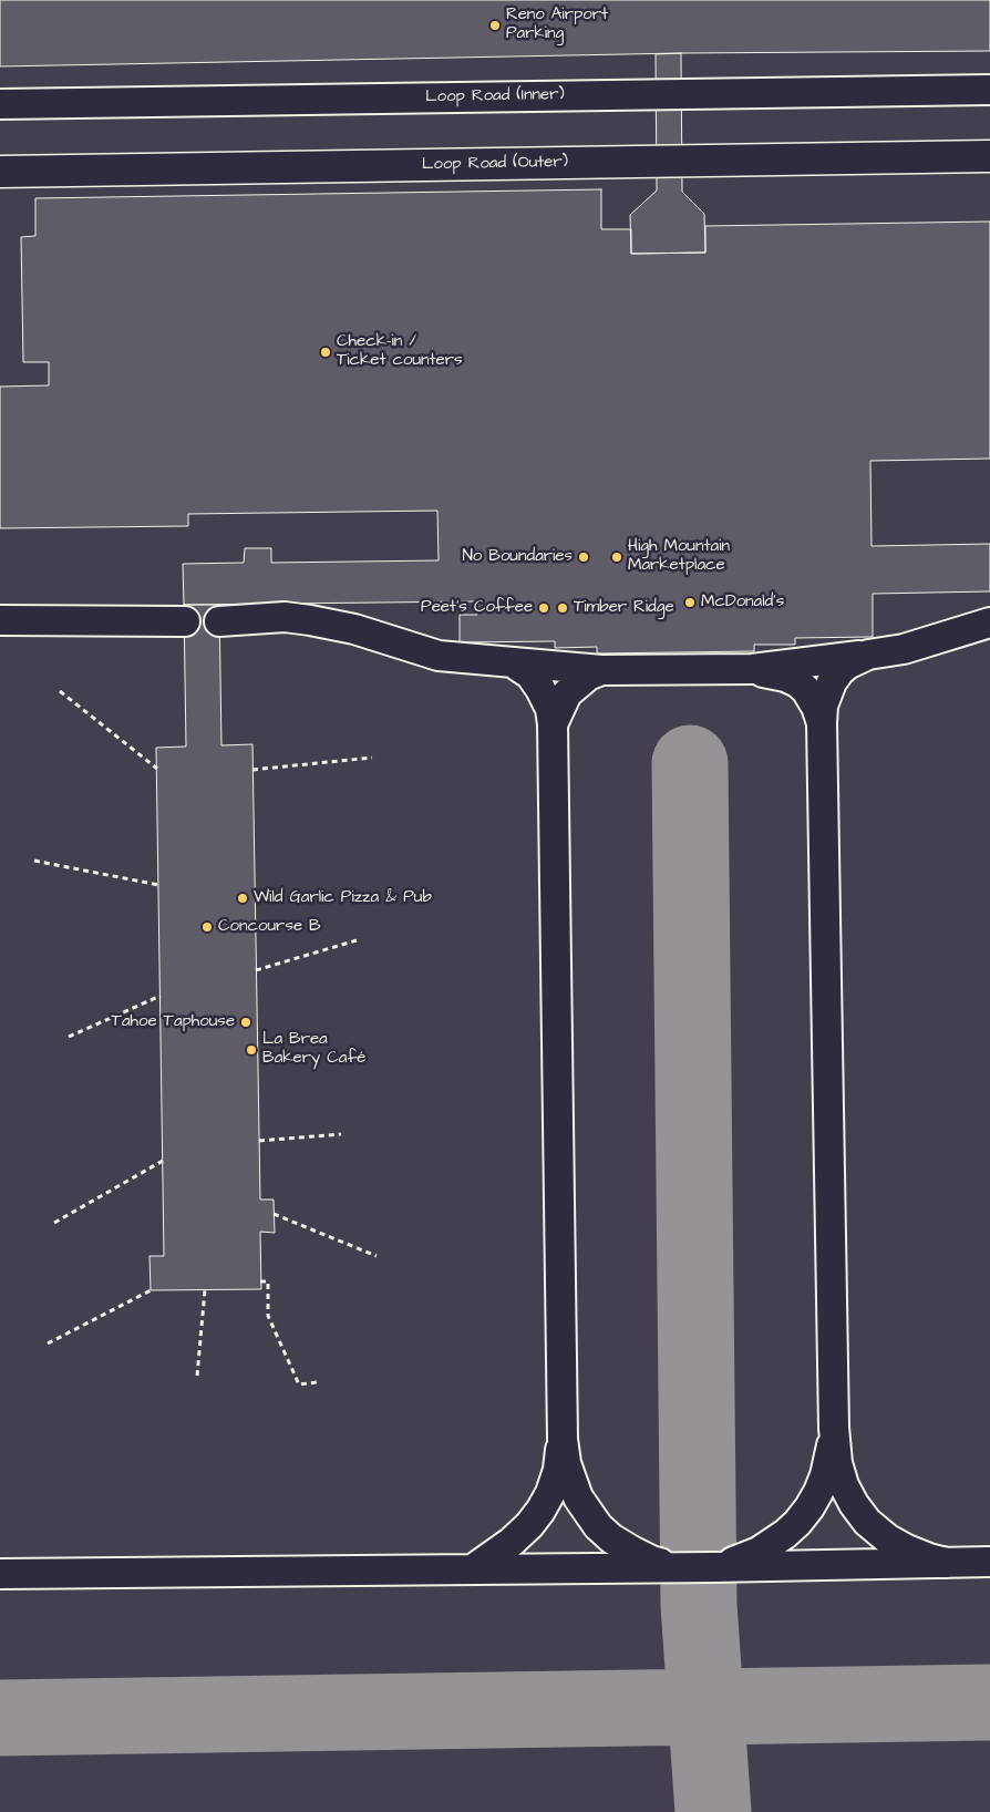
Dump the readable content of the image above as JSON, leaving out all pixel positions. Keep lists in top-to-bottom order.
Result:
{
  "streets": {
    "main road": ["Loop Road (Outer)"],
    "street": ["Loop Road (Inner)"]
  },
  "places": [
    "Reno Airport Parking",
    "Check-in / Ticket counters",
    "No Boundaries",
    "High Mountain Marketplace",
    "McDonald's",
    "Peet's Coffee",
    "Timber Ridge",
    "Wild Garlic Pizza & Pub",
    "Concourse B",
    "Tahoe Taphouse",
    "La Brea Bakery Café"
  ]
}
